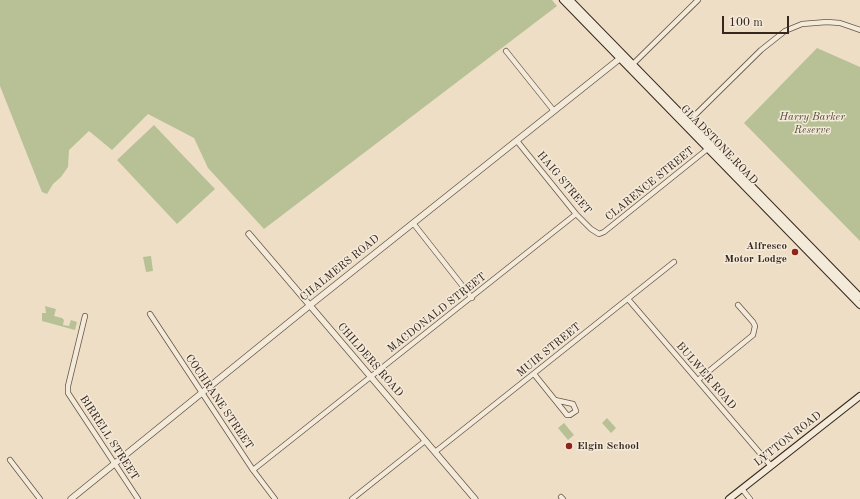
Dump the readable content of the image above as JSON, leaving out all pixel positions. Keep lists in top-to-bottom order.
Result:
{
  "streets": {
    "main road": ["GLADSTONE ROAD", "LYTTON ROAD"],
    "street": [
      "HAIG STREET",
      "CLARENCE STREET",
      "CHALMERS ROAD",
      "MACDONALD STREET",
      "MUIR STREET",
      "CHILDERS ROAD",
      "BULWER ROAD",
      "COCHRANE STREET",
      "BIRRELL STREET"
    ]
  },
  "crossings": [
    ["GLADSTONE ROAD", "CLARENCE STREET"],
    ["GLADSTONE ROAD", "CHALMERS ROAD"],
    ["HAIG STREET", "CLARENCE STREET"],
    ["HAIG STREET", "CHALMERS ROAD"],
    ["HAIG STREET", "MACDONALD STREET"],
    ["CHALMERS ROAD", "CHILDERS ROAD"],
    ["CHALMERS ROAD", "COCHRANE STREET"],
    ["CHALMERS ROAD", "BIRRELL STREET"],
    ["MACDONALD STREET", "CHILDERS ROAD"],
    ["MACDONALD STREET", "COCHRANE STREET"],
    ["MUIR STREET", "CHILDERS ROAD"],
    ["MUIR STREET", "BULWER ROAD"],
    ["BULWER ROAD", "LYTTON ROAD"]
  ],
  "parks": ["Harry Barker Reserve"],
  "places": ["Alfresco Motor Lodge", "Elgin School"],
  "scale_bar": "100 m"
}
